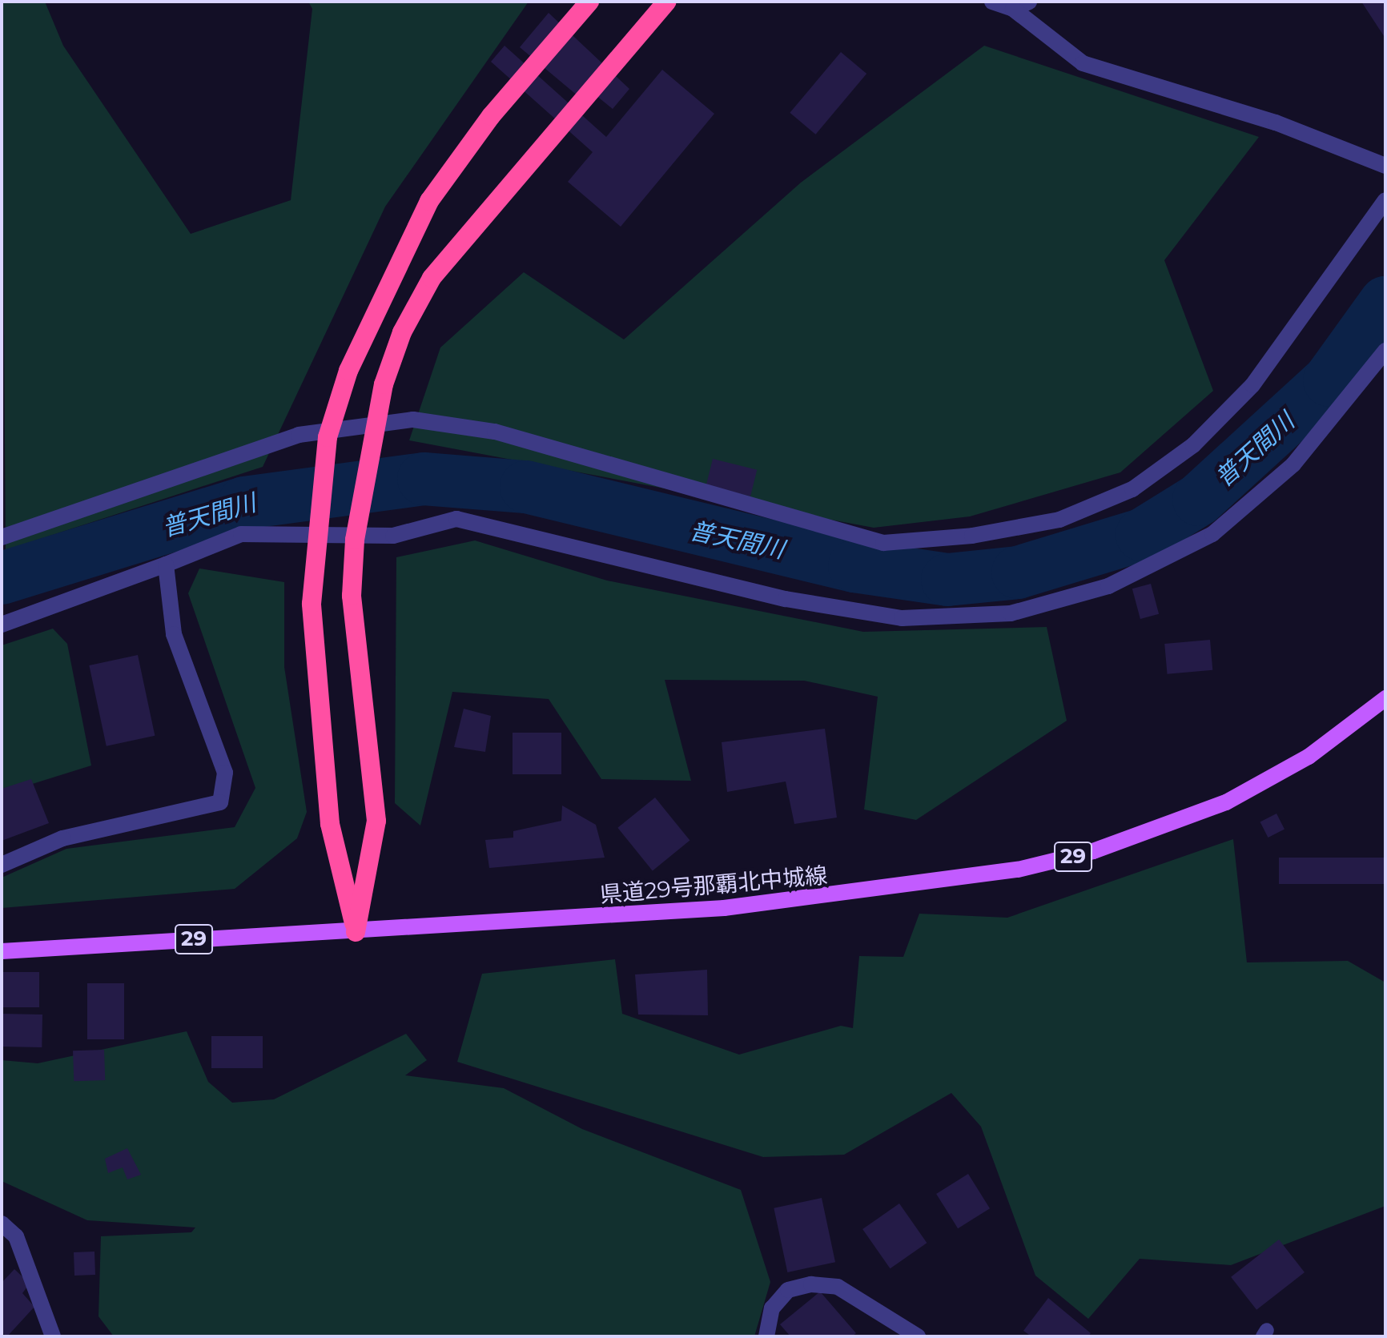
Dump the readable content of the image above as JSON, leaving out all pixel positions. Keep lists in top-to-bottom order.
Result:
{
  "streets": {
    "main road": ["29", "県道29号那覇北中城線"]
  },
  "water": ["普天間川"]
}
